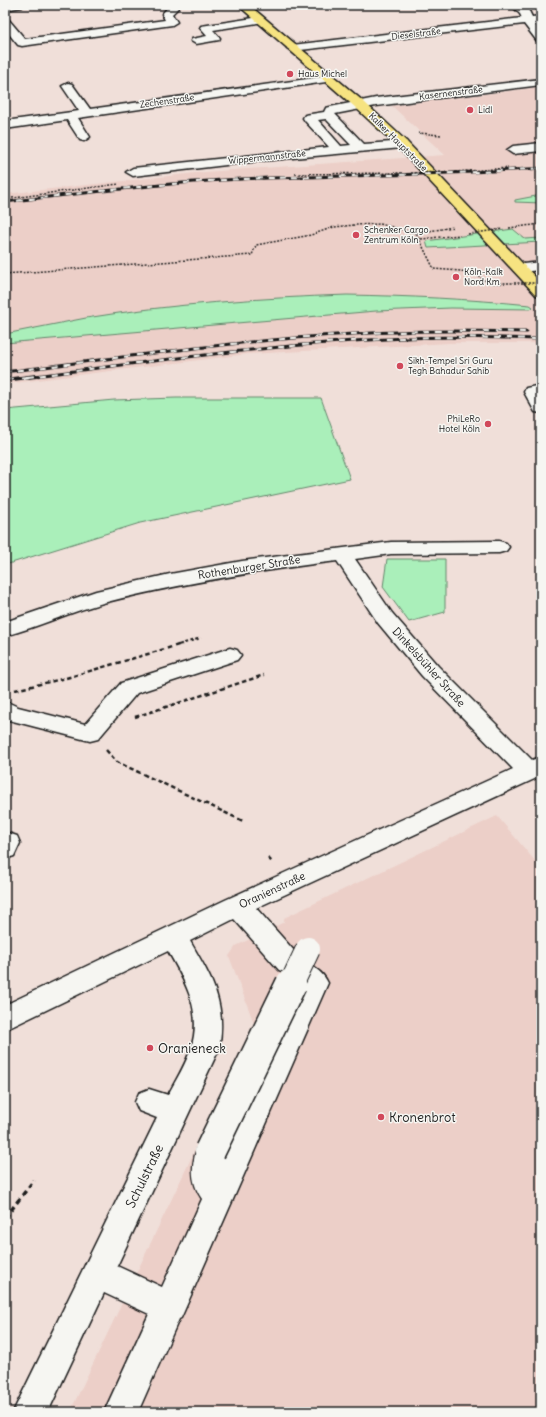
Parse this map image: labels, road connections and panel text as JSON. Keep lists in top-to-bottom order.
{
  "streets": {
    "main road": ["Kalker Hauptstraße"],
    "street": [
      "Dieselstraße",
      "Kasernenstraße",
      "Zechenstraße",
      "Wippermannstraße",
      "Rothenburger Straße",
      "Dinkelsbühler Straße",
      "Oranienstraße",
      "Schulstraße"
    ]
  },
  "crossings": [
    ["Dieselstraße", "Kalker Hauptstraße"],
    ["Kasernenstraße", "Kalker Hauptstraße"],
    ["Zechenstraße", "Kalker Hauptstraße"],
    ["Kalker Hauptstraße", "Wippermannstraße"],
    ["Rothenburger Straße", "Dinkelsbühler Straße"],
    ["Dinkelsbühler Straße", "Oranienstraße"],
    ["Oranienstraße", "Schulstraße"]
  ],
  "places": [
    "Haus Michel",
    "Lidl",
    "Schenker Cargo Zentrum Köln",
    "Köln-Kalk Nord Km",
    "Sikh-Tempel Sri Guru Tegh Bahadur Sahib",
    "PhiLeRo Hotel Köln",
    "Oranieneck",
    "Kronenbrot"
  ]
}
